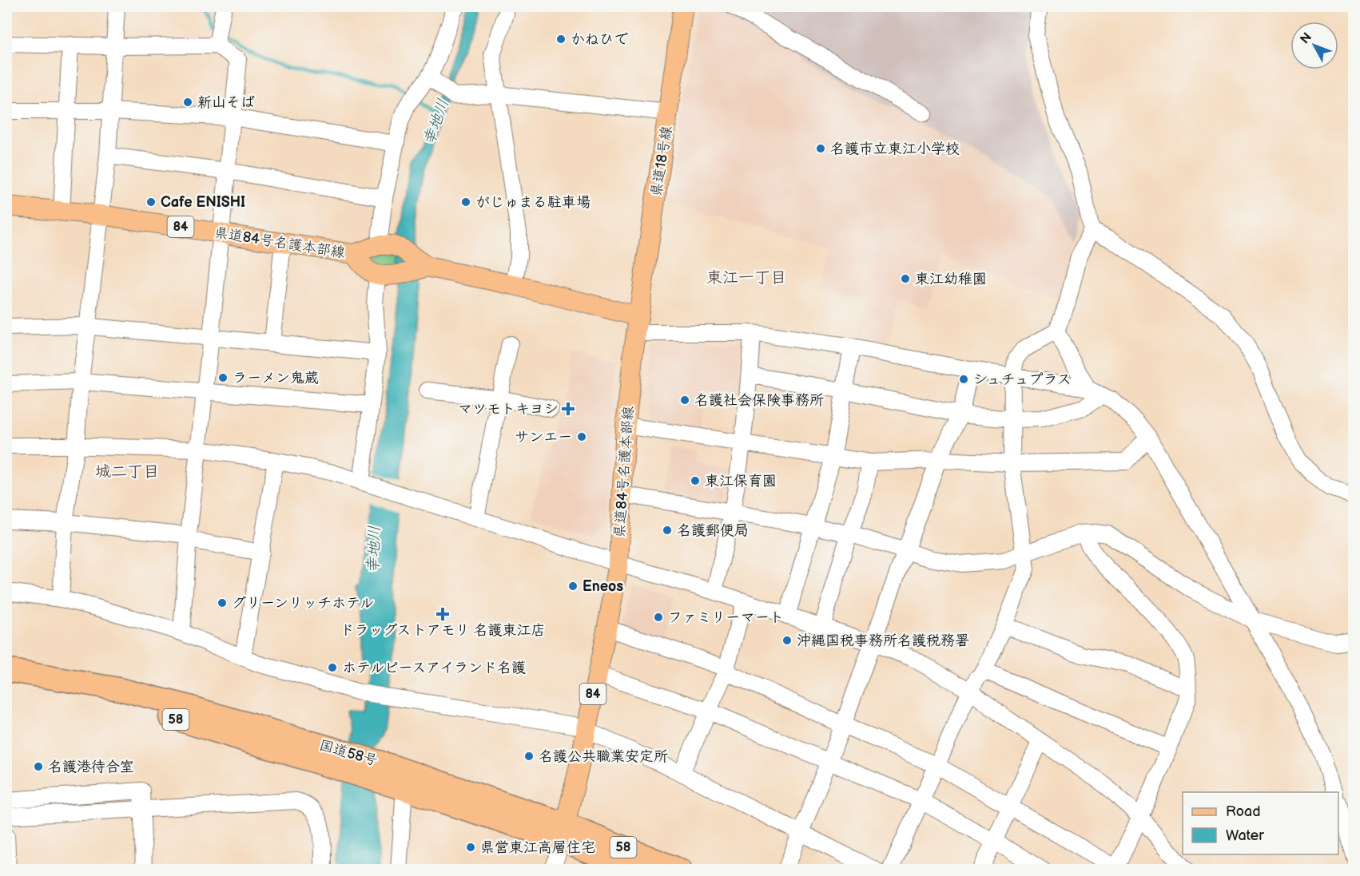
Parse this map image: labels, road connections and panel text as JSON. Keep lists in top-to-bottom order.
{
  "streets": {
    "highway": ["58", "国道58号"],
    "main road": ["県道18号線", "84", "県道84号名護本部線"]
  },
  "crossings": [
    ["県道18号線", "県道84号名護本部線"],
    ["県道84号名護本部線", "国道58号"]
  ],
  "districts": ["東江一丁目", "城二丁目"],
  "water": ["幸地川"],
  "places": {
    "other": [
      "かねひで",
      "新山そば",
      "名護市立東江小学校",
      "Cafe ENISHI",
      "がじゅまる駐車場",
      "東江幼稚園",
      "ラーメン鬼蔵",
      "シュチュプラス",
      "名護社会保険事務所",
      "サンエー",
      "東江保育園",
      "名護郵便局",
      "Eneos",
      "グリーンリッチホテル",
      "ファミリーマート",
      "沖縄国税事務所名護税務署",
      "ホテルピースアイランド名護",
      "名護公共職業安定所",
      "名護港待合室",
      "県営東江高層住宅"
    ],
    "health": ["マツモトキヨシ", "ドラッグストアモリ 名護東江店"]
  },
  "legend": ["Road", "Water"],
  "north": "top left"
}
